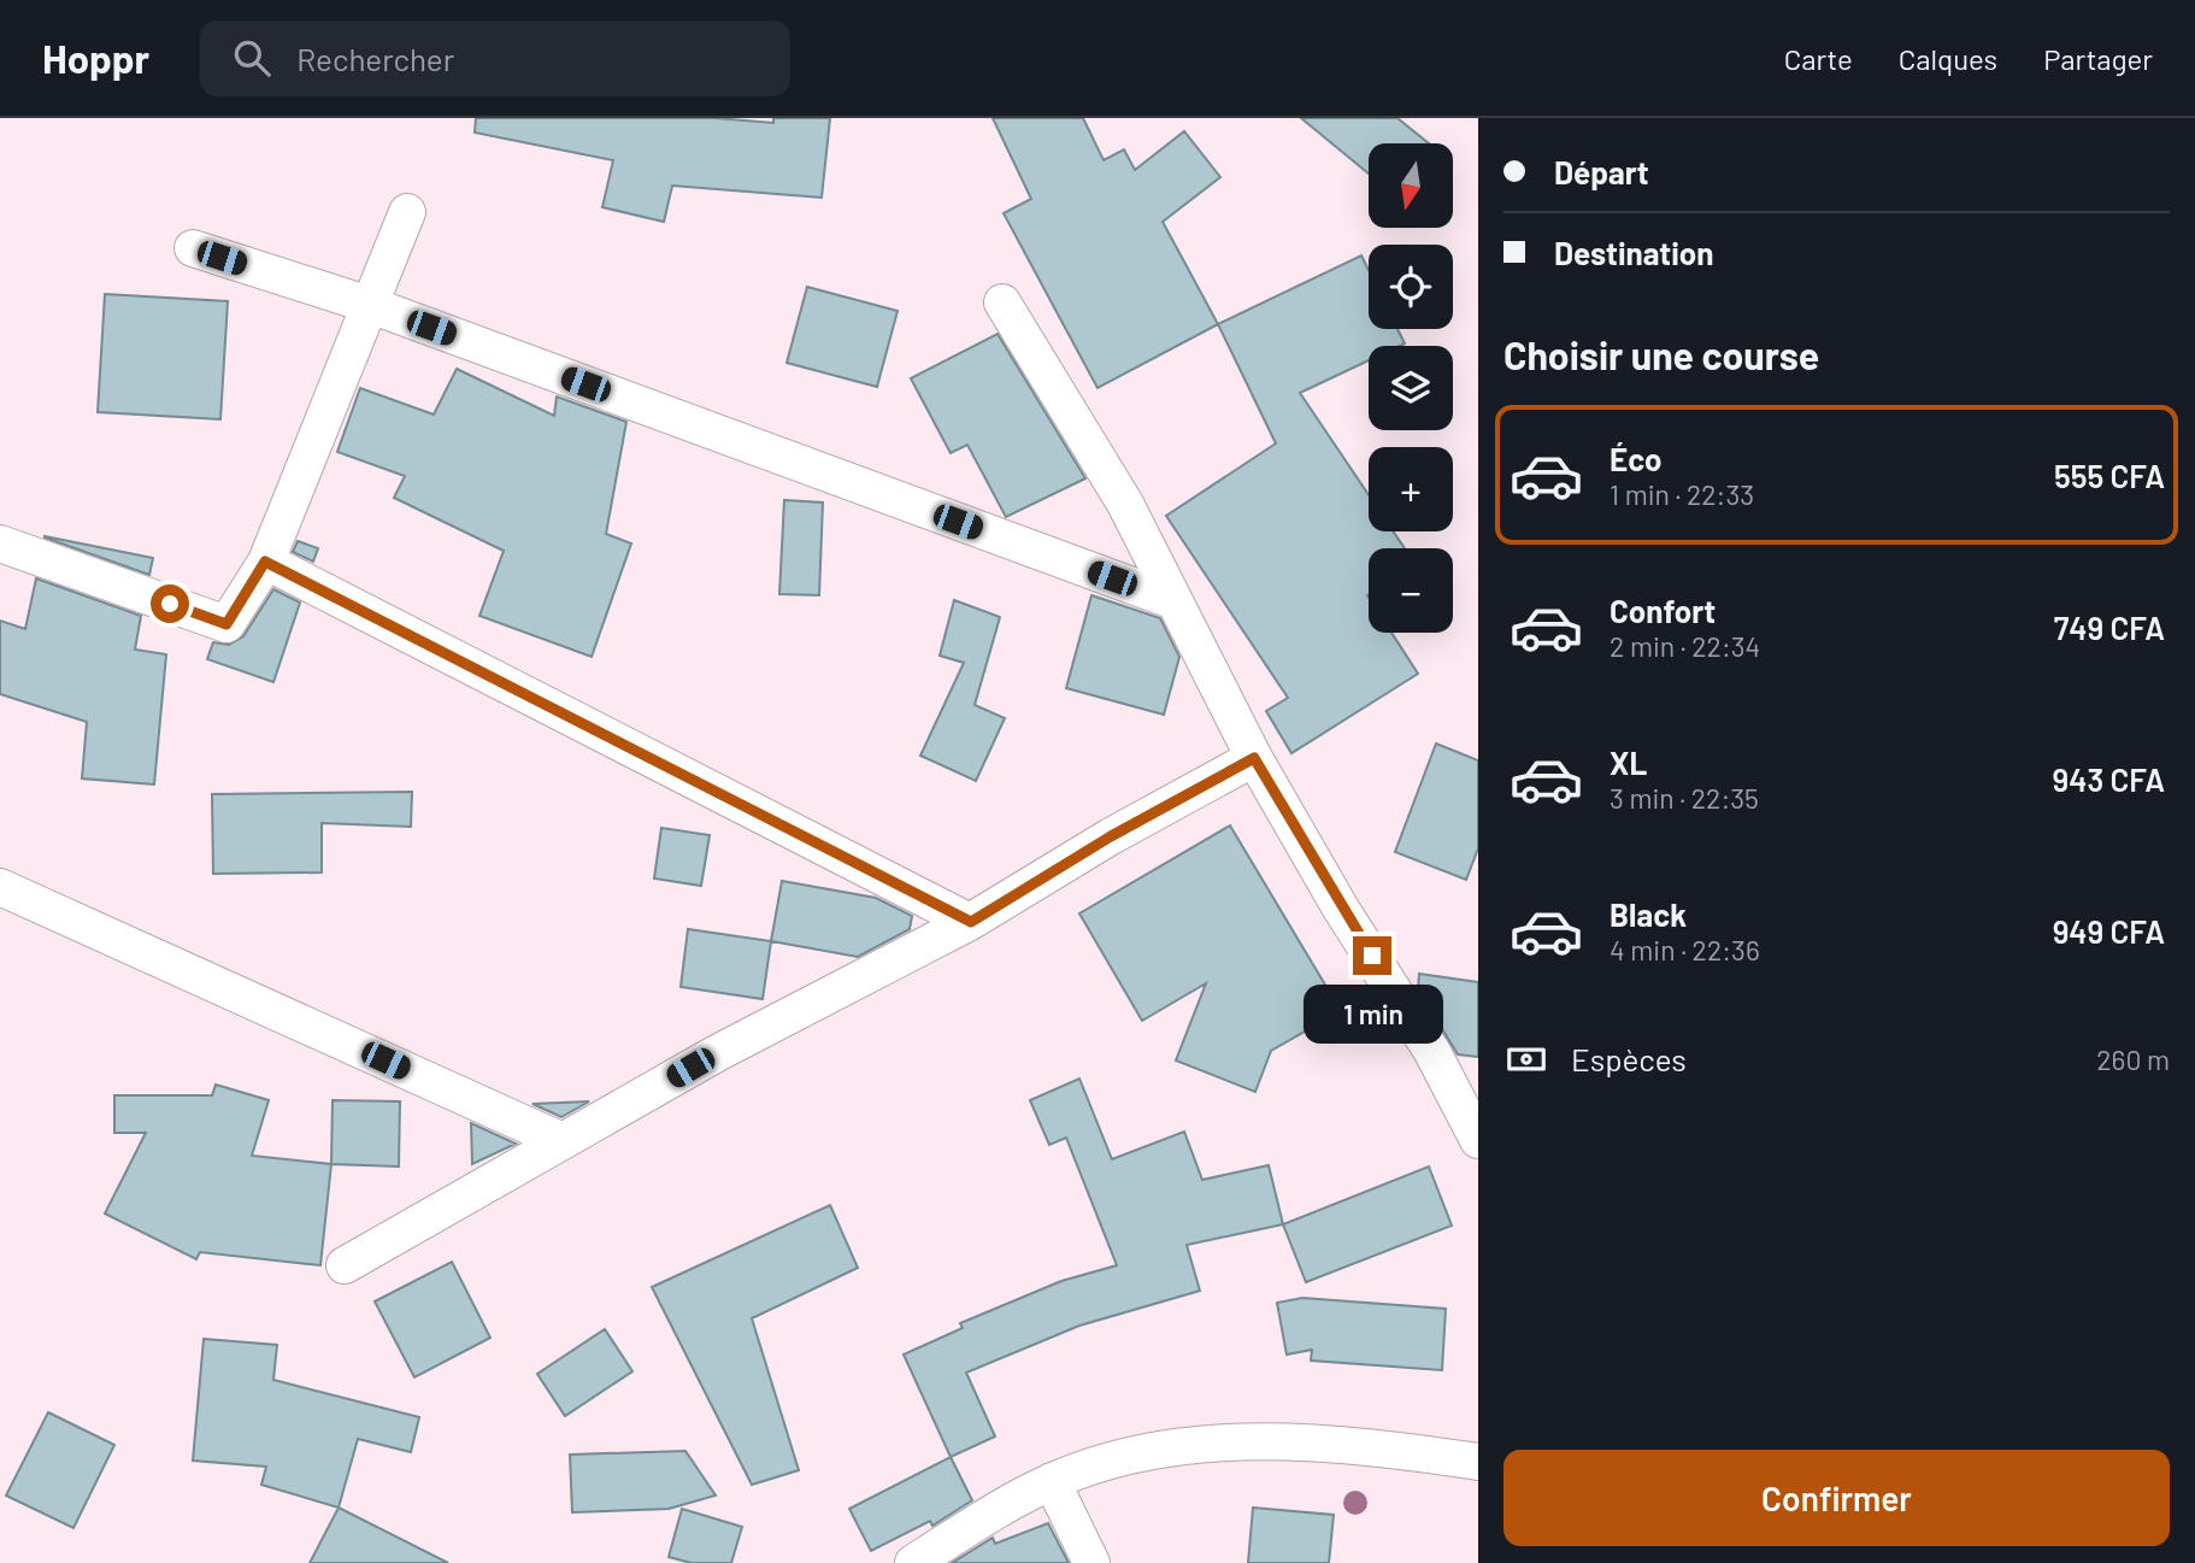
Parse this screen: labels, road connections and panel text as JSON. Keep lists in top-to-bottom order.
{
  "north": "bottom",
  "page": {
    "header": "Hoppr",
    "search": "Rechercher",
    "nav": ["Carte", "Calques", "Partager"],
    "banner": ["Départ", "Destination"],
    "map_buttons": ["+", "−"],
    "heading": "Choisir une course",
    "list": [
      {
        "name": "Éco",
        "note": "1 min · 22:33",
        "value": "555 CFA"
      },
      {
        "name": "Confort",
        "note": "2 min · 22:34",
        "value": "749 CFA"
      },
      {
        "name": "XL",
        "note": "3 min · 22:35",
        "value": "943 CFA"
      },
      {
        "name": "Black",
        "note": "4 min · 22:36",
        "value": "949 CFA"
      }
    ],
    "bubble": "1 min",
    "pay": ["Espèces", "260 m"],
    "buttons": "Confirmer"
  }
}
